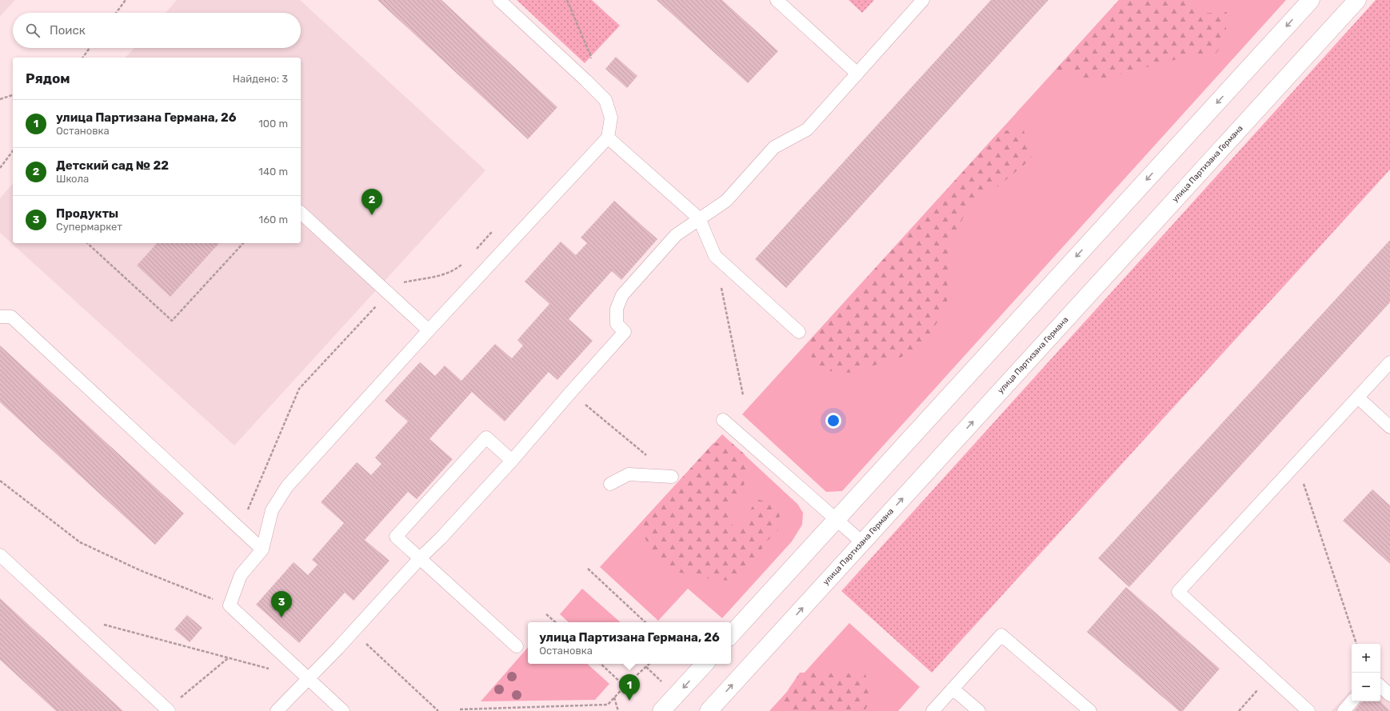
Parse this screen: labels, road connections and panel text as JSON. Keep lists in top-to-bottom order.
{
  "streets": {
    "main road": ["улица Партизана Германа"]
  },
  "page": {
    "search": "Поиск",
    "heading": ["Рядом", "Найдено: 3"],
    "list": [
      {
        "mark": "1",
        "name": "улица Партизана Германа, 26",
        "note": "Остановка",
        "value": "100 m"
      },
      {
        "mark": "2",
        "name": "Детский сад № 22",
        "note": "Школа",
        "value": "140 m"
      },
      {
        "mark": "3",
        "name": "Продукты",
        "note": "Супермаркет",
        "value": "160 m"
      }
    ],
    "pins": ["2", "3", "1"],
    "popup": ["улица Партизана Германа, 26", "Остановка"],
    "map_buttons": ["+", "−"]
  }
}
